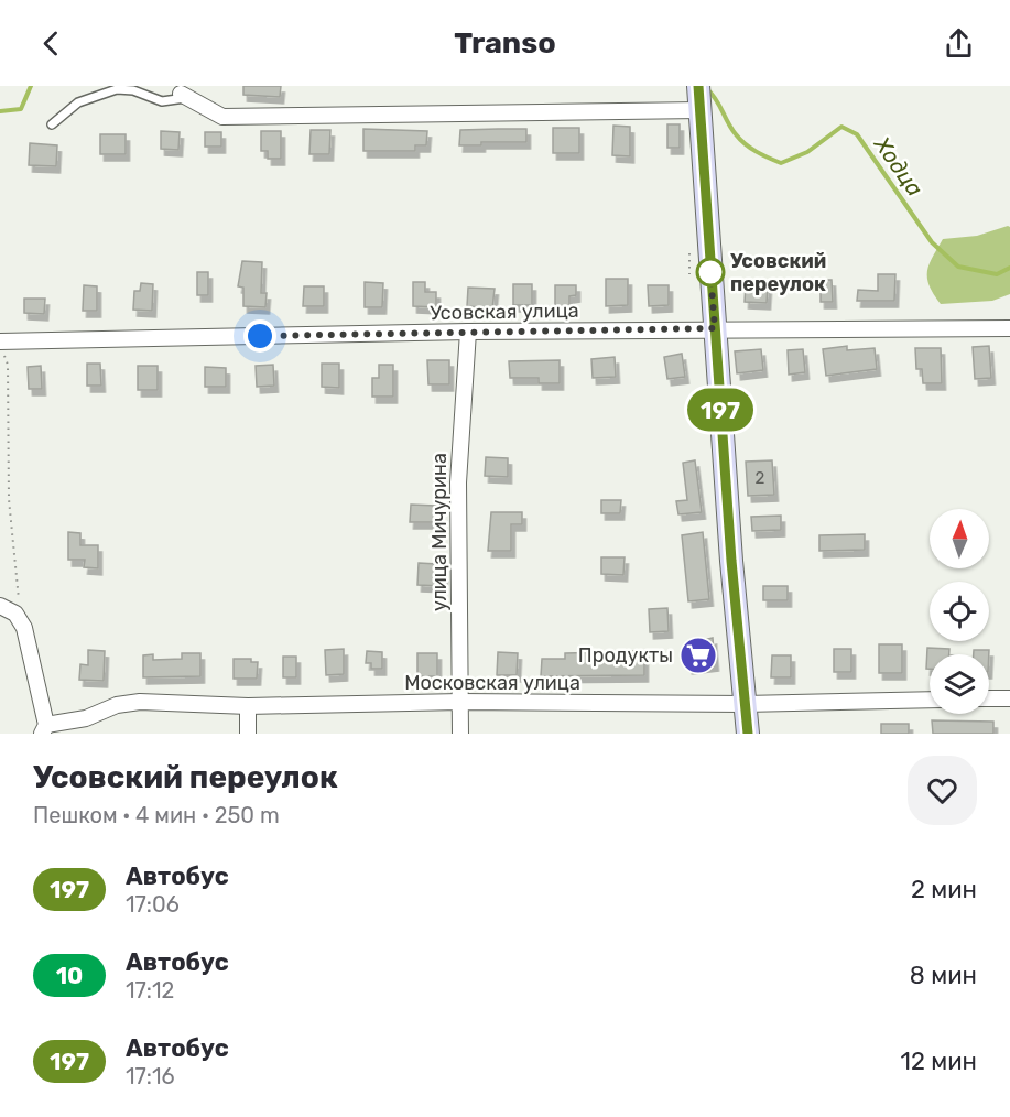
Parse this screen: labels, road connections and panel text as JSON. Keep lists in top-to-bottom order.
{
  "streets": {
    "street": ["Усовская улица", "улица Мичурина", "Московская улица"]
  },
  "crossings": [
    ["Усовская улица", "улица Мичурина"],
    ["улица Мичурина", "Московская улица"]
  ],
  "water": ["Ходца"],
  "places": {
    "other": ["Усовский переулок"],
    "supermarket": ["Продукты"]
  },
  "lines": ["bus line 197"],
  "house_numbers": ["2"],
  "north": "top",
  "page": {
    "header": "Transo",
    "on_map": "197",
    "heading": ["Усовский переулок", "Пешком · 4 мин · 250 m"],
    "list": [
      {
        "mark": "197",
        "name": "Автобус",
        "note": "17:06",
        "value": "2 мин"
      },
      {
        "mark": "10",
        "name": "Автобус",
        "note": "17:12",
        "value": "8 мин"
      },
      {
        "mark": "197",
        "name": "Автобус",
        "note": "17:16",
        "value": "12 мин"
      }
    ]
  }
}
